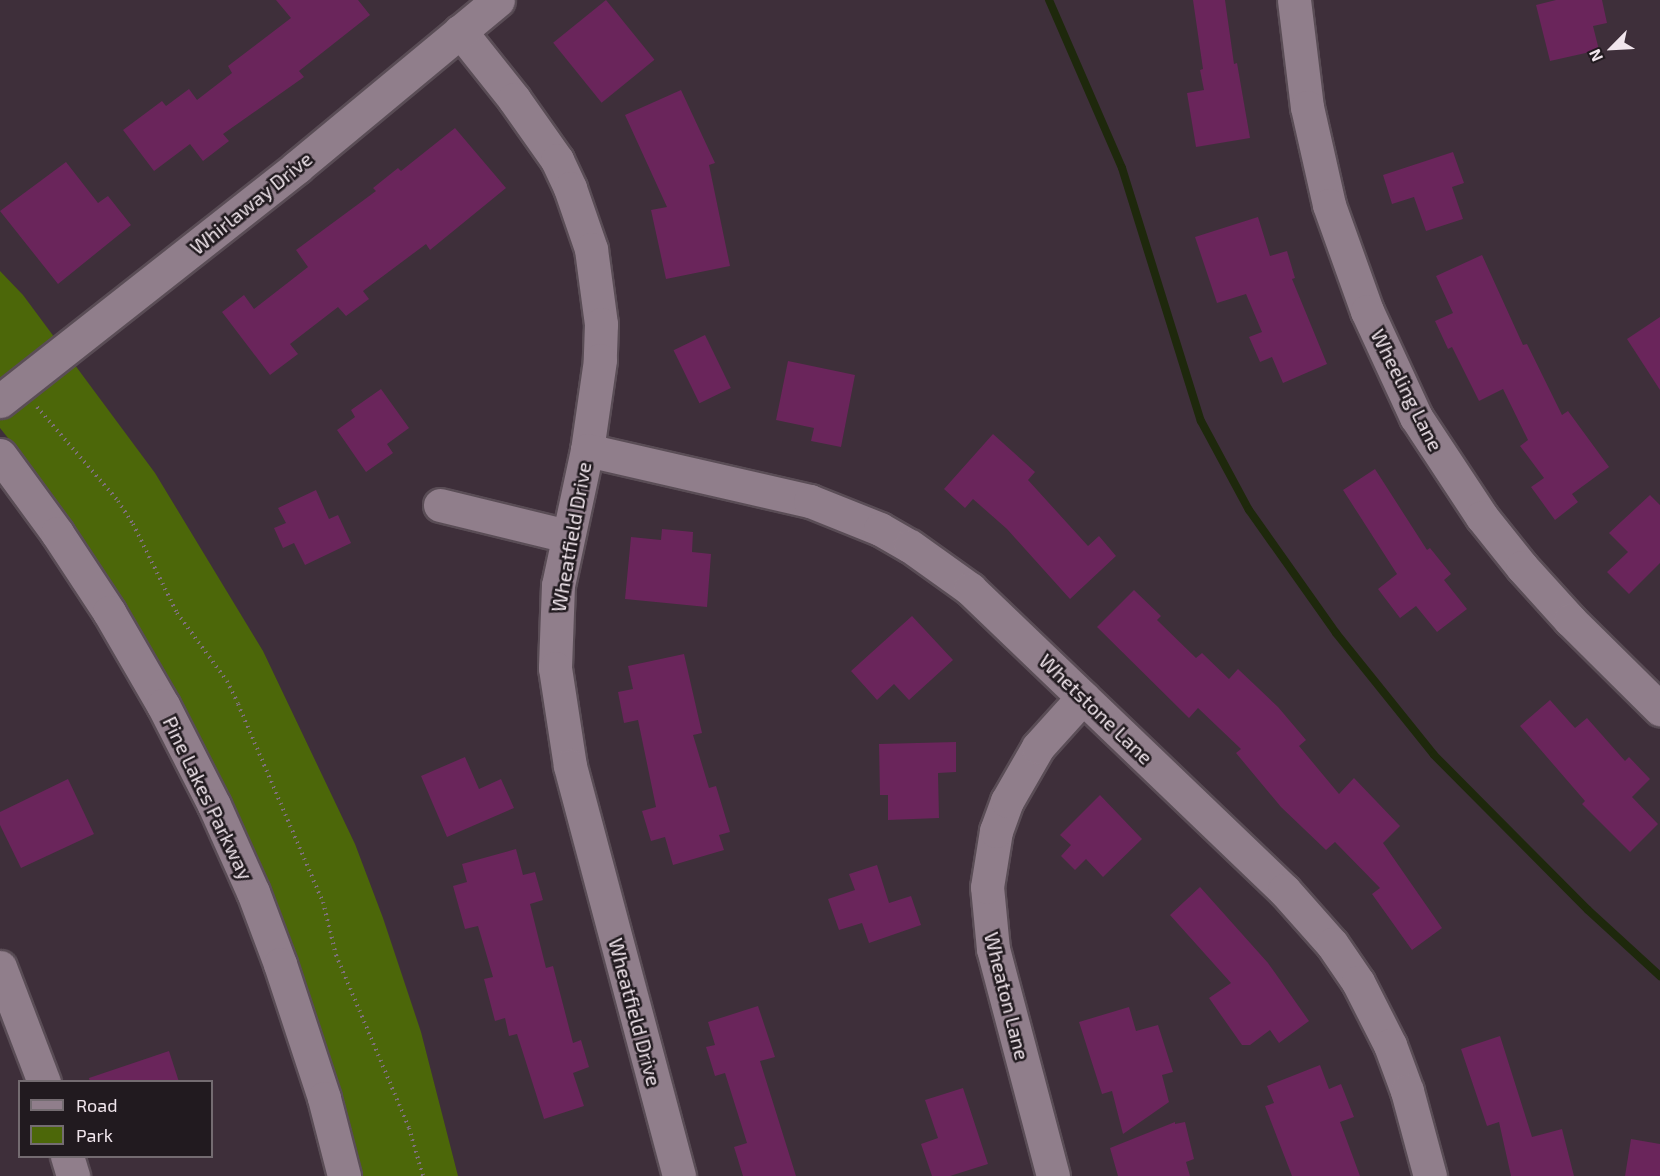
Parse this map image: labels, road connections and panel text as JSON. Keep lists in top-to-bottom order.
{
  "streets": {
    "street": [
      "Whirlaway Drive",
      "Wheeling Lane",
      "Wheatfield Drive",
      "Whetstone Lane",
      "Pine Lakes Parkway",
      "Wheaton Lane"
    ]
  },
  "crossings": [
    ["Whirlaway Drive", "Wheatfield Drive"],
    ["Wheatfield Drive", "Whetstone Lane"],
    ["Whetstone Lane", "Wheaton Lane"]
  ],
  "legend": ["Road", "Park"],
  "north": "bottom left"
}
